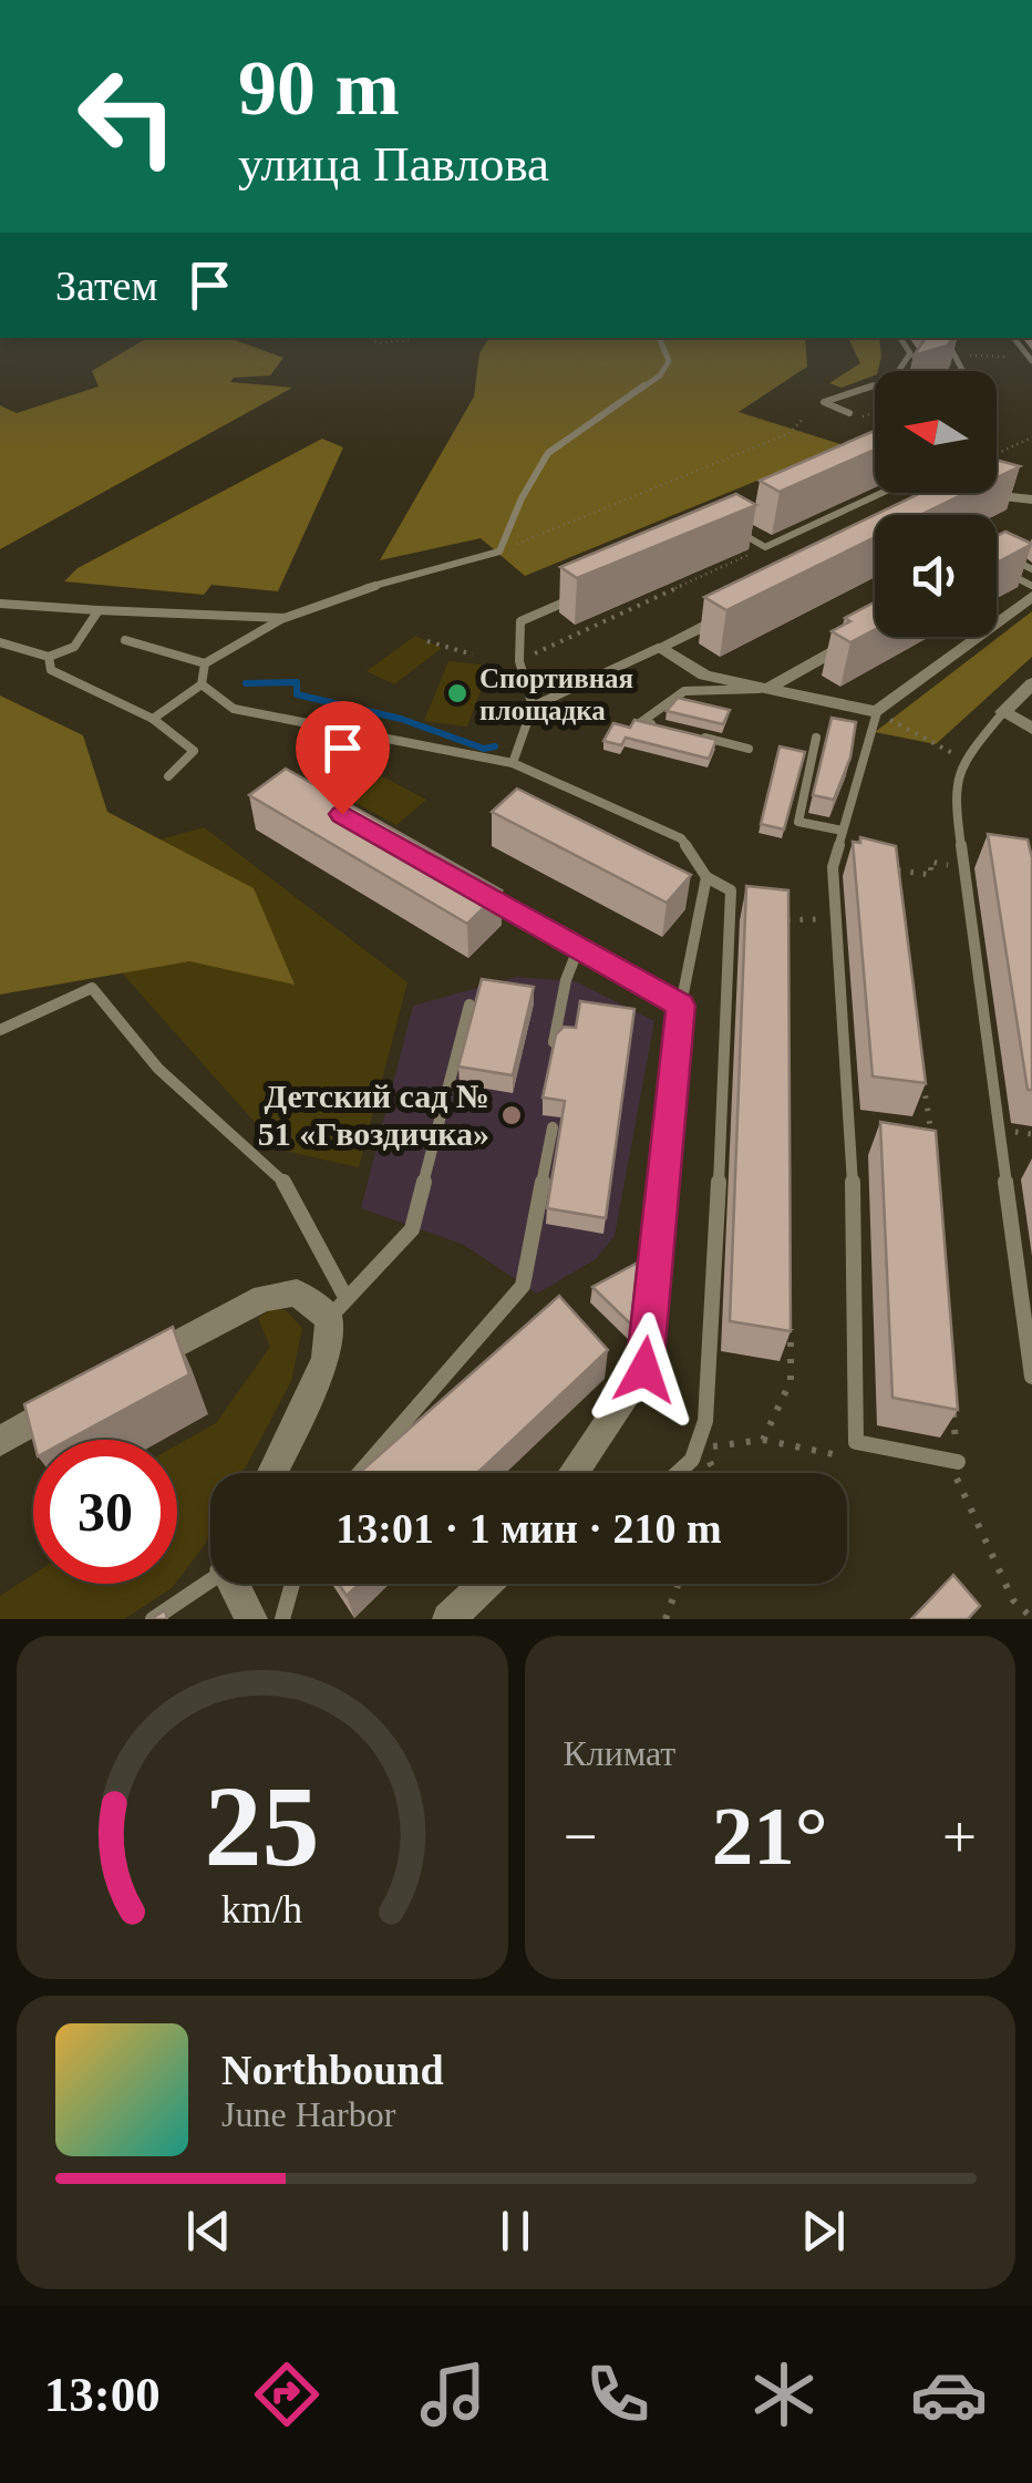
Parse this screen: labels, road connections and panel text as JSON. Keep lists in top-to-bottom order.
{
  "places": ["Спортивная площадка", "Детский сад № 51 «Гвоздичка»"],
  "north": "left",
  "page": {
    "turn": ["90 m", "улица Павлова"],
    "then": "Затем",
    "limit": "30",
    "trip": "13:01 · 1 мин · 210 m",
    "tile": "Климат",
    "heat": ["−", "21°", "+"],
    "song": ["Northbound", "June Harbor"],
    "tabs": "13:00",
    "gauge": ["25", "km/h"]
  }
}
